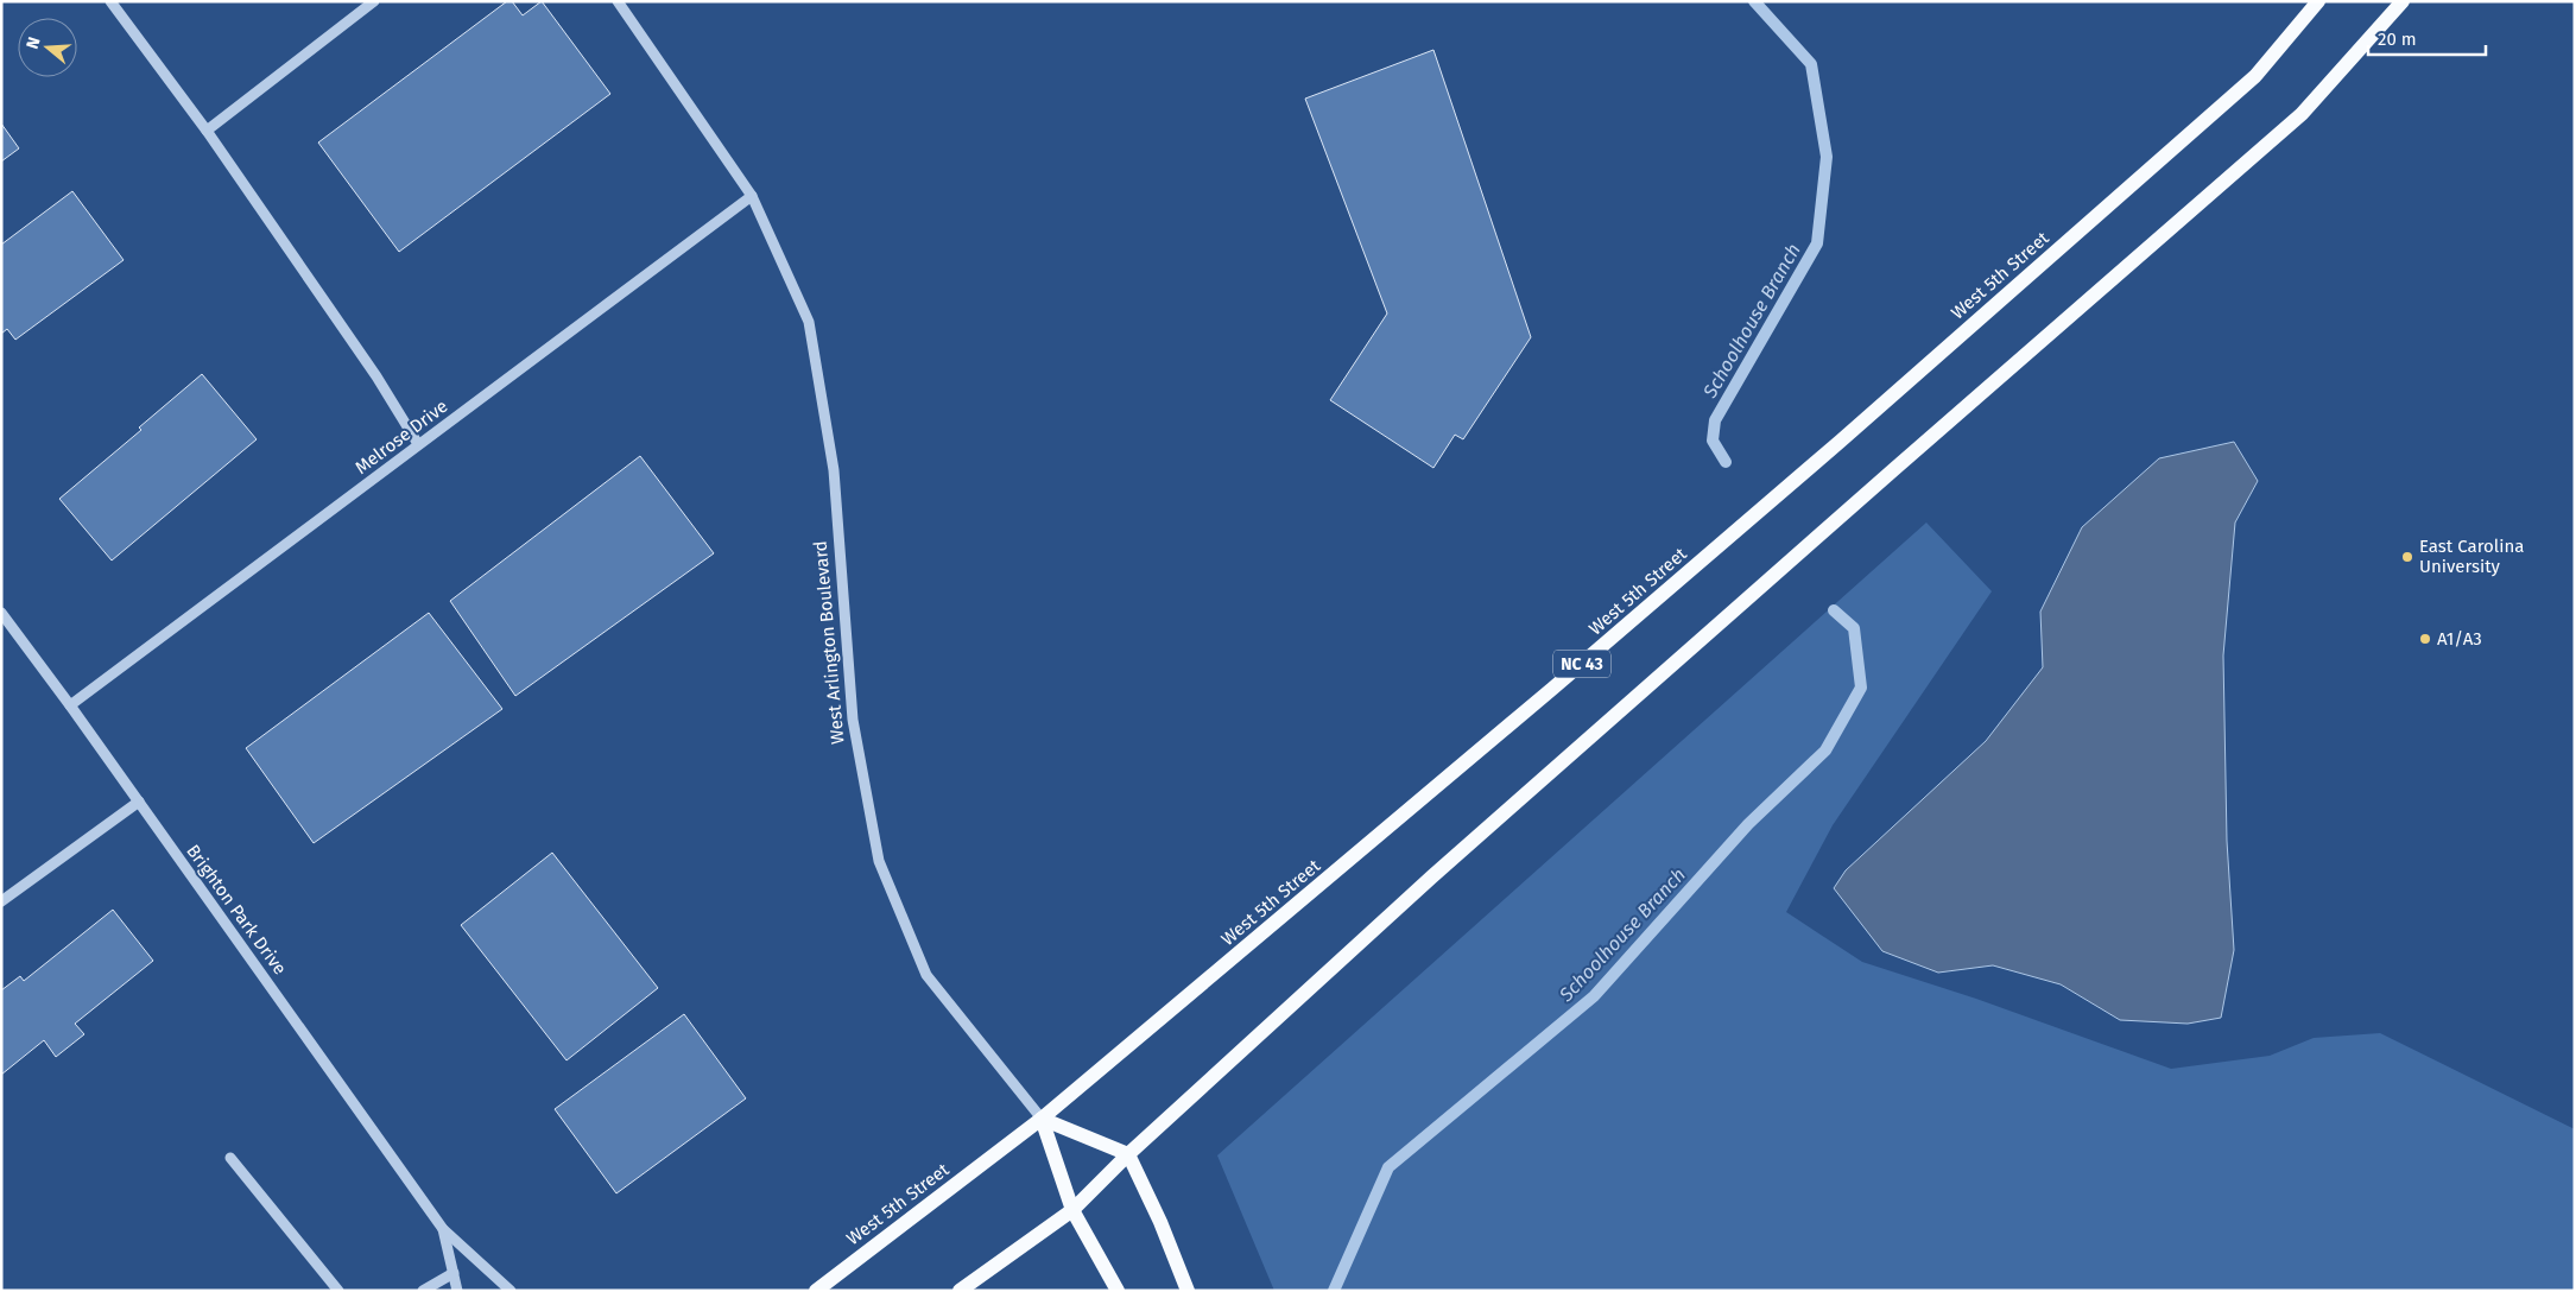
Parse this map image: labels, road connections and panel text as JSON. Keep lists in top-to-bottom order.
{
  "streets": {
    "main road": ["West 5th Street", "West Arlington Boulevard", "NC 43"],
    "street": ["Melrose Drive", "Brighton Park Drive"]
  },
  "crossings": [
    ["West 5th Street", "West Arlington Boulevard"],
    ["Melrose Drive", "West Arlington Boulevard"],
    ["Melrose Drive", "Brighton Park Drive"]
  ],
  "water": ["Schoolhouse Branch"],
  "places": ["East Carolina University", "A1/A3"],
  "scale_bar": "20 m",
  "north": "left"
}
